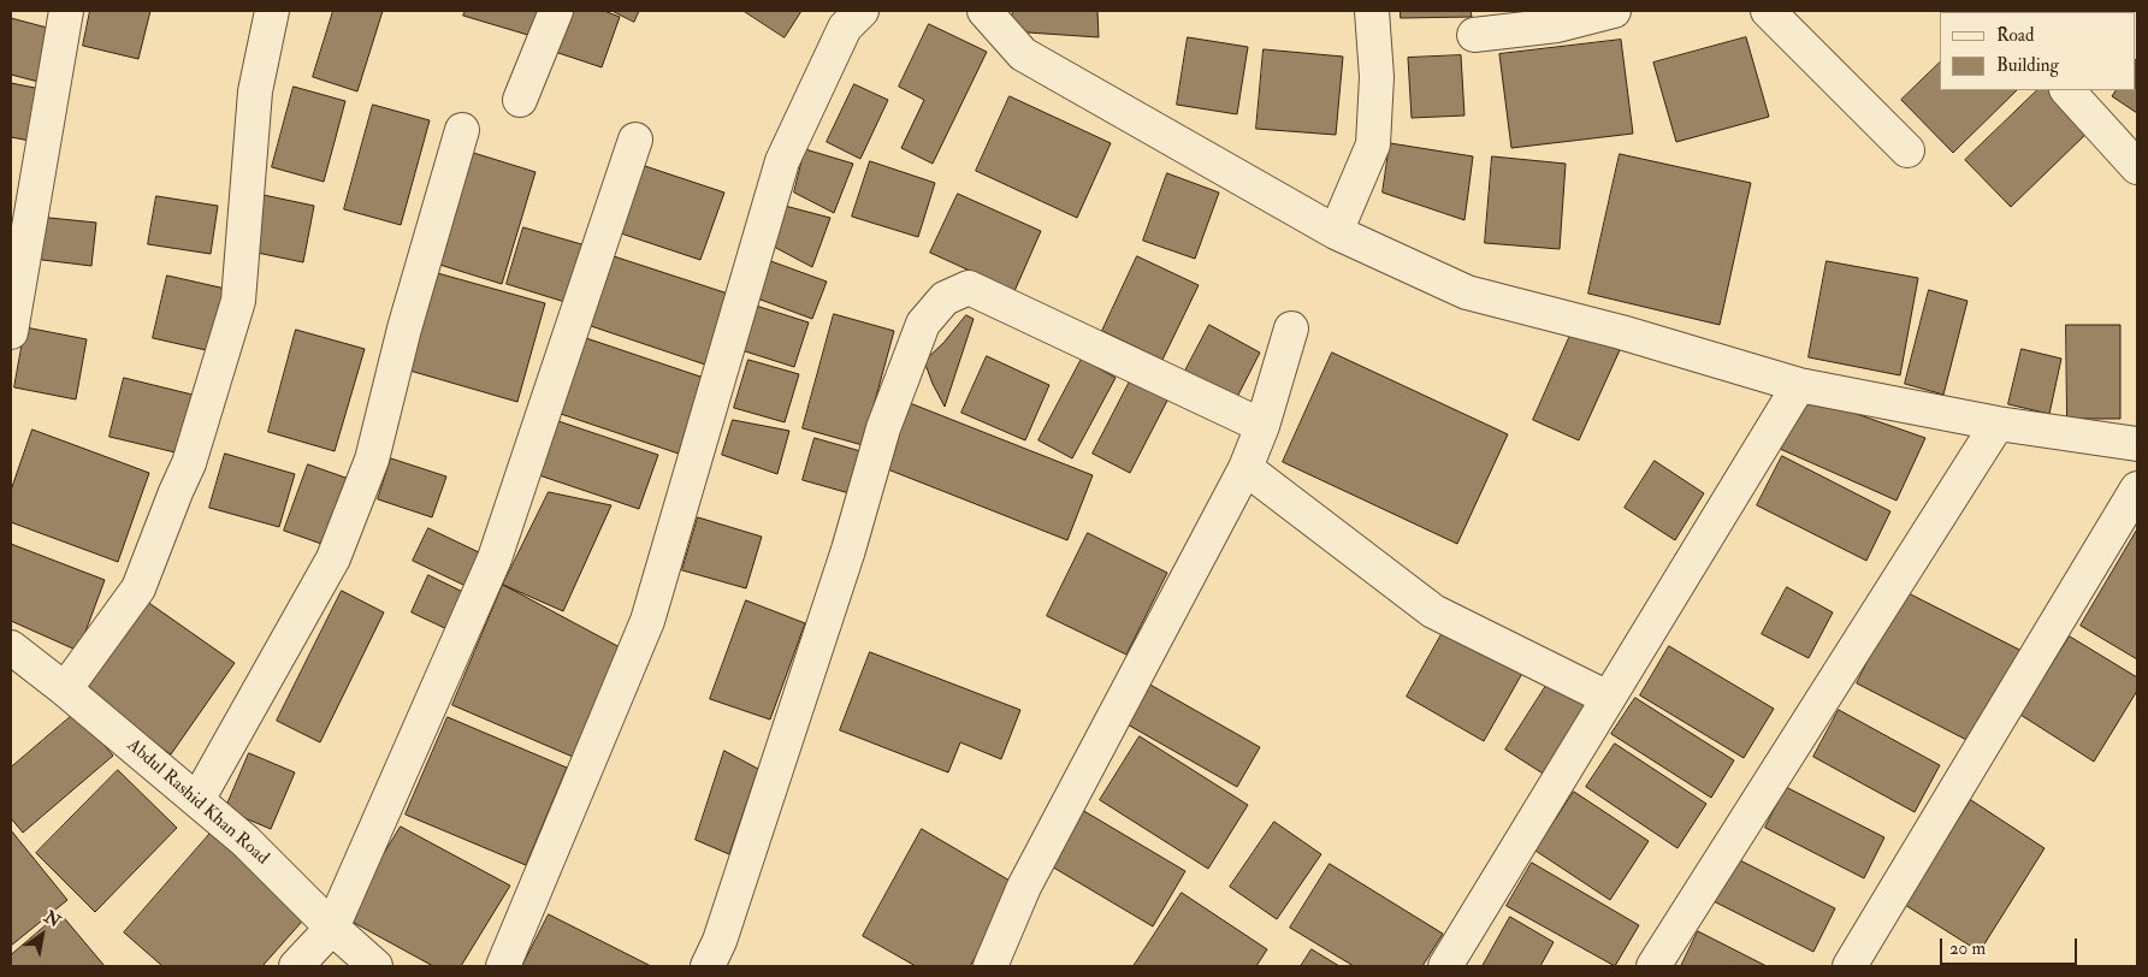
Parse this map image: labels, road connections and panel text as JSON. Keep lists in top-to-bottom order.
{
  "streets": {
    "street": ["Abdul Rashid Khan Road"]
  },
  "legend": ["Road", "Building"],
  "scale_bar": "20 m",
  "north": "top right"
}
